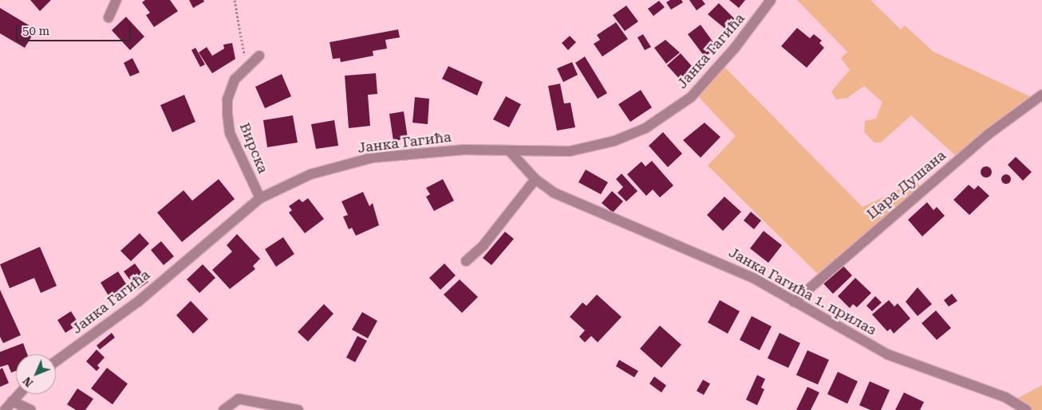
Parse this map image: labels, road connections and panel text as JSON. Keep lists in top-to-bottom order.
{
  "streets": {
    "street": [
      "Јанка Гагића",
      "Вирска",
      "Цара Душана",
      "Јанка Гагића 1. прилаз"
    ]
  },
  "crossings": [
    ["Јанка Гагића", "Вирска"],
    ["Јанка Гагића", "Јанка Гагића 1. прилаз"],
    ["Цара Душана", "Јанка Гагића 1. прилаз"]
  ],
  "scale_bar": "50 m",
  "north": "bottom left"
}
